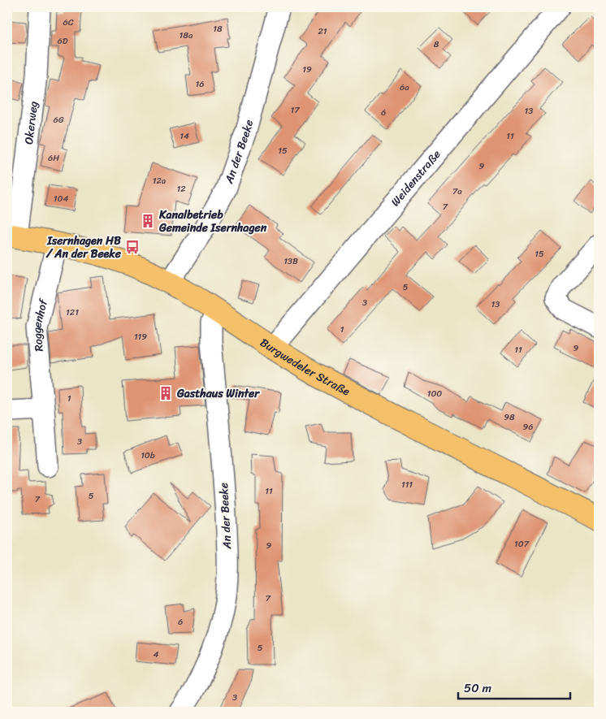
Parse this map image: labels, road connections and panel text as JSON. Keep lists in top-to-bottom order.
{
  "streets": {
    "main road": ["Burgwedeler Straße"],
    "street": [
      "Okerweg",
      "An der Beeke",
      "Weidenstraße",
      "Roggenhof"
    ]
  },
  "crossings": [
    ["Okerweg", "Burgwedeler Straße"],
    ["An der Beeke", "Burgwedeler Straße"],
    ["Weidenstraße", "Burgwedeler Straße"],
    ["Roggenhof", "Burgwedeler Straße"]
  ],
  "places": {
    "building": ["Kanalbetrieb Gemeinde Isernhagen", "Gasthaus Winter"],
    "bus stop": ["Isernhagen HB / An der Beeke"]
  },
  "house_numbers": [
    "6C",
    "18",
    "21",
    "18a",
    "6D",
    "8",
    "19",
    "16",
    "6a",
    "17",
    "13",
    "6",
    "6G",
    "14",
    "11",
    "15",
    "6H",
    "9",
    "12a",
    "12",
    "7a",
    "104",
    "7",
    "15",
    "13B",
    "5",
    "3",
    "13",
    "121",
    "1",
    "119",
    "9",
    "11",
    "100",
    "1",
    "98",
    "96",
    "3",
    "10b",
    "111",
    "11",
    "5",
    "7",
    "107",
    "9",
    "7",
    "6",
    "5",
    "4",
    "3"
  ],
  "scale_bar": "50 m"
}
